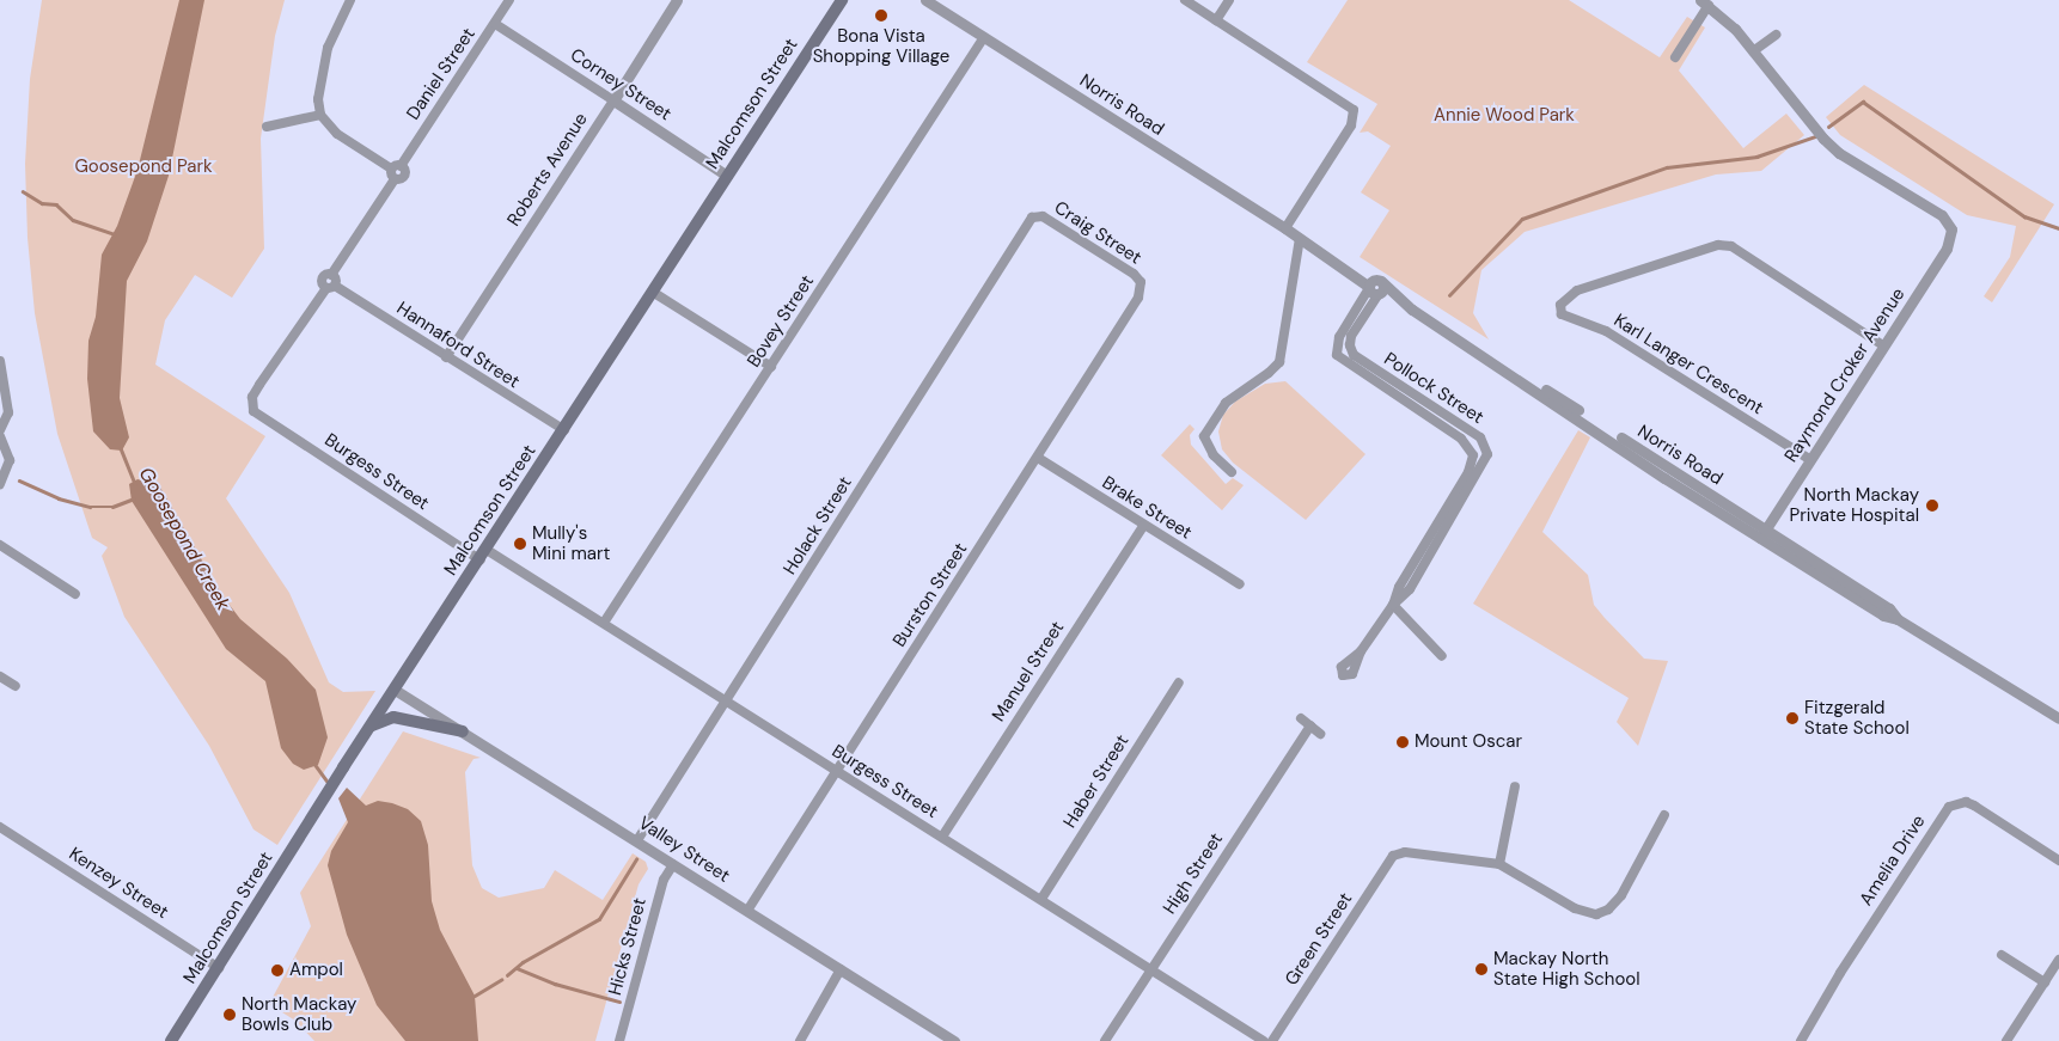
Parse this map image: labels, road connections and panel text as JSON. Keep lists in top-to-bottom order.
{
  "streets": {
    "main road": ["Malcomson Street"],
    "street": [
      "Daniel Street",
      "Corney Street",
      "Norris Road",
      "Roberts Avenue",
      "Craig Street",
      "Bovey Street",
      "Hannaford Street",
      "Karl Langer Crescent",
      "Raymond Croker Avenue",
      "Pollock Street",
      "Burgess Street",
      "Brake Street",
      "Holack Street",
      "Burston Street",
      "Manuel Street",
      "Haber Street",
      "Valley Street",
      "Amelia Drive",
      "High Street",
      "Kenzey Street",
      "Green Street",
      "Hicks Street"
    ]
  },
  "crossings": [
    ["Daniel Street", "Corney Street"],
    ["Corney Street", "Malcomson Street"],
    ["Corney Street", "Roberts Avenue"],
    ["Malcomson Street", "Hannaford Street"],
    ["Malcomson Street", "Burgess Street"],
    ["Malcomson Street", "Valley Street"],
    ["Malcomson Street", "Kenzey Street"],
    ["Norris Road", "Bovey Street"],
    ["Norris Road", "Raymond Croker Avenue"],
    ["Roberts Avenue", "Hannaford Street"],
    ["Craig Street", "Holack Street"],
    ["Craig Street", "Burston Street"],
    ["Bovey Street", "Burgess Street"],
    ["Hannaford Street", "Burgess Street"],
    ["Karl Langer Crescent", "Raymond Croker Avenue"],
    ["Burgess Street", "Holack Street"],
    ["Burgess Street", "Burston Street"],
    ["Burgess Street", "Manuel Street"],
    ["Burgess Street", "Haber Street"],
    ["Burgess Street", "High Street"],
    ["Brake Street", "Burston Street"],
    ["Brake Street", "Manuel Street"],
    ["Holack Street", "Valley Street"],
    ["Burston Street", "Valley Street"],
    ["Valley Street", "Hicks Street"]
  ],
  "water": ["Goosepond Creek"],
  "parks": ["Annie Wood Park", "Goosepond Park"],
  "places": [
    "Bona Vista Shopping Village",
    "North Mackay Private Hospital",
    "Mully's Mini mart",
    "Fitzgerald State School",
    "Mount Oscar",
    "Mackay North State High School",
    "Ampol",
    "North Mackay Bowls Club"
  ]
}
